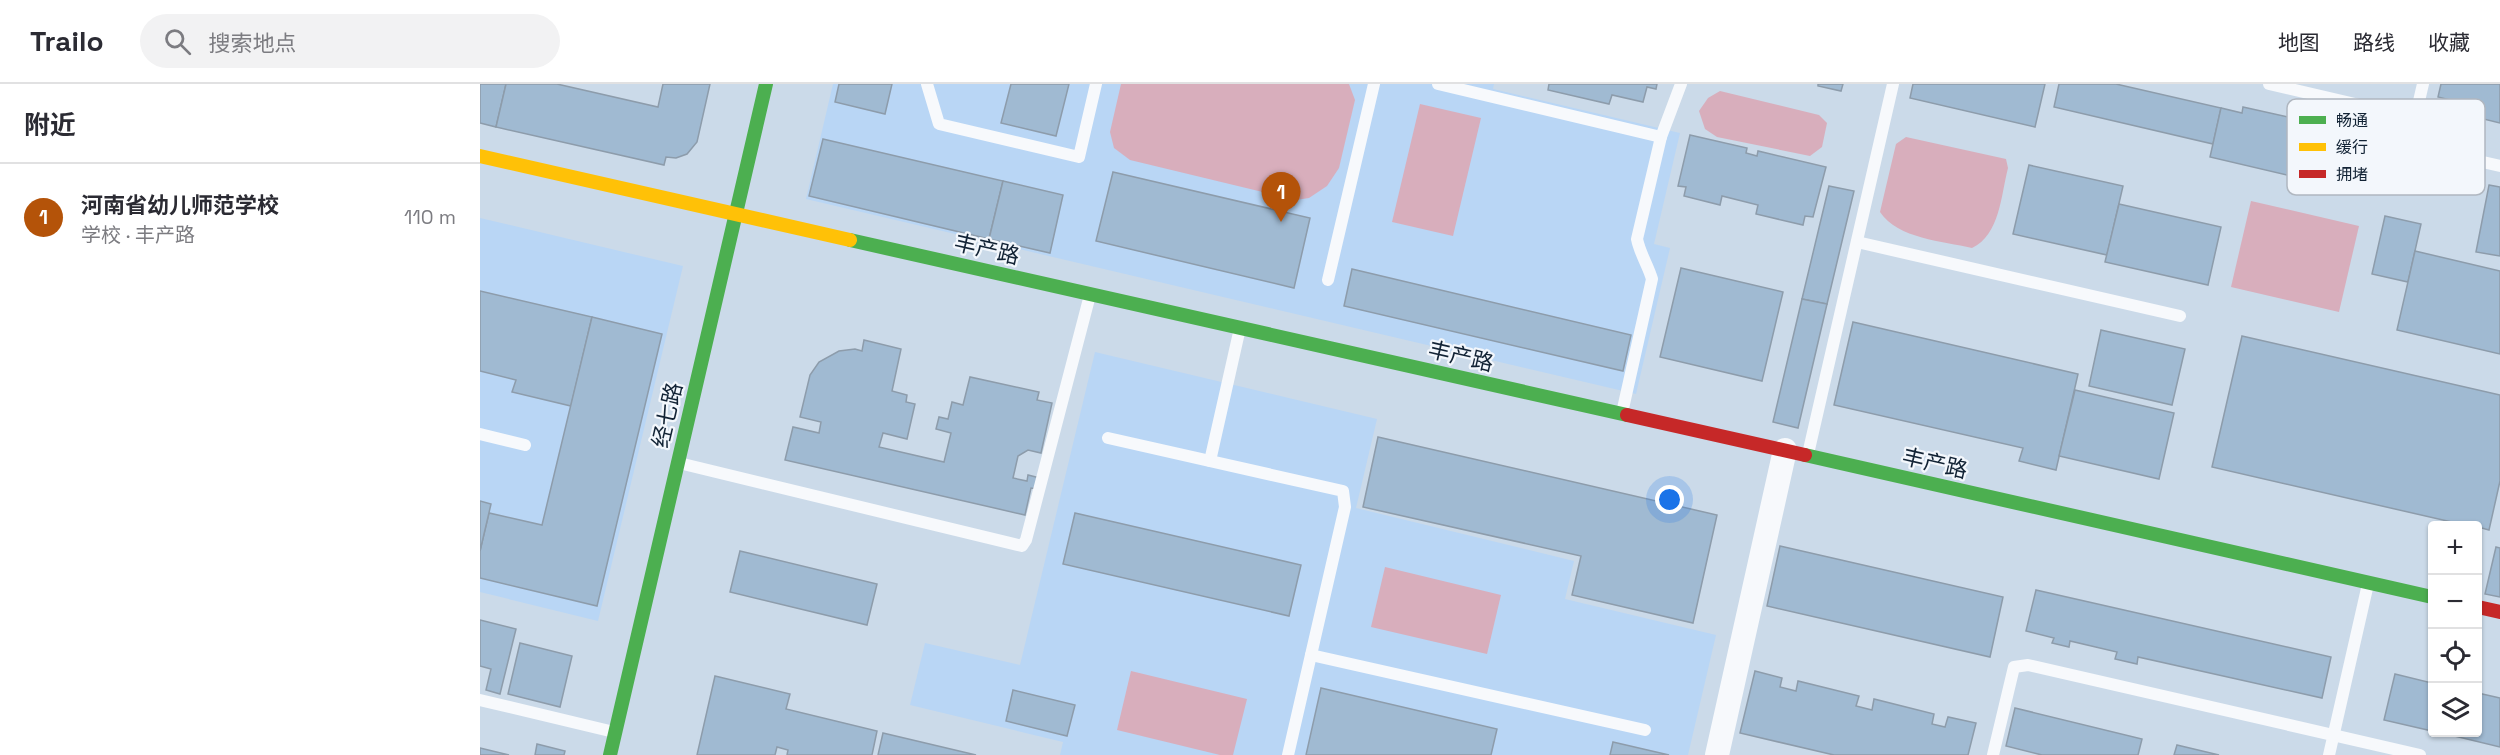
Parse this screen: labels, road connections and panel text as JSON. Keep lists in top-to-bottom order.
{
  "streets": {
    "street": ["丰产路", "经七路"]
  },
  "crossings": [
    ["丰产路", "经七路"]
  ],
  "legend": ["畅通", "缓行", "拥堵"],
  "page": {
    "header": "Trailo",
    "search": "搜索地点",
    "nav": ["地图", "路线", "收藏"],
    "heading": "附近",
    "list": [
      {
        "mark": "1",
        "name": "河南省幼儿师范学校",
        "note": "学校 · 丰产路",
        "value": "110 m"
      }
    ],
    "pins": "1",
    "map_buttons": ["+", "−"]
  }
}
